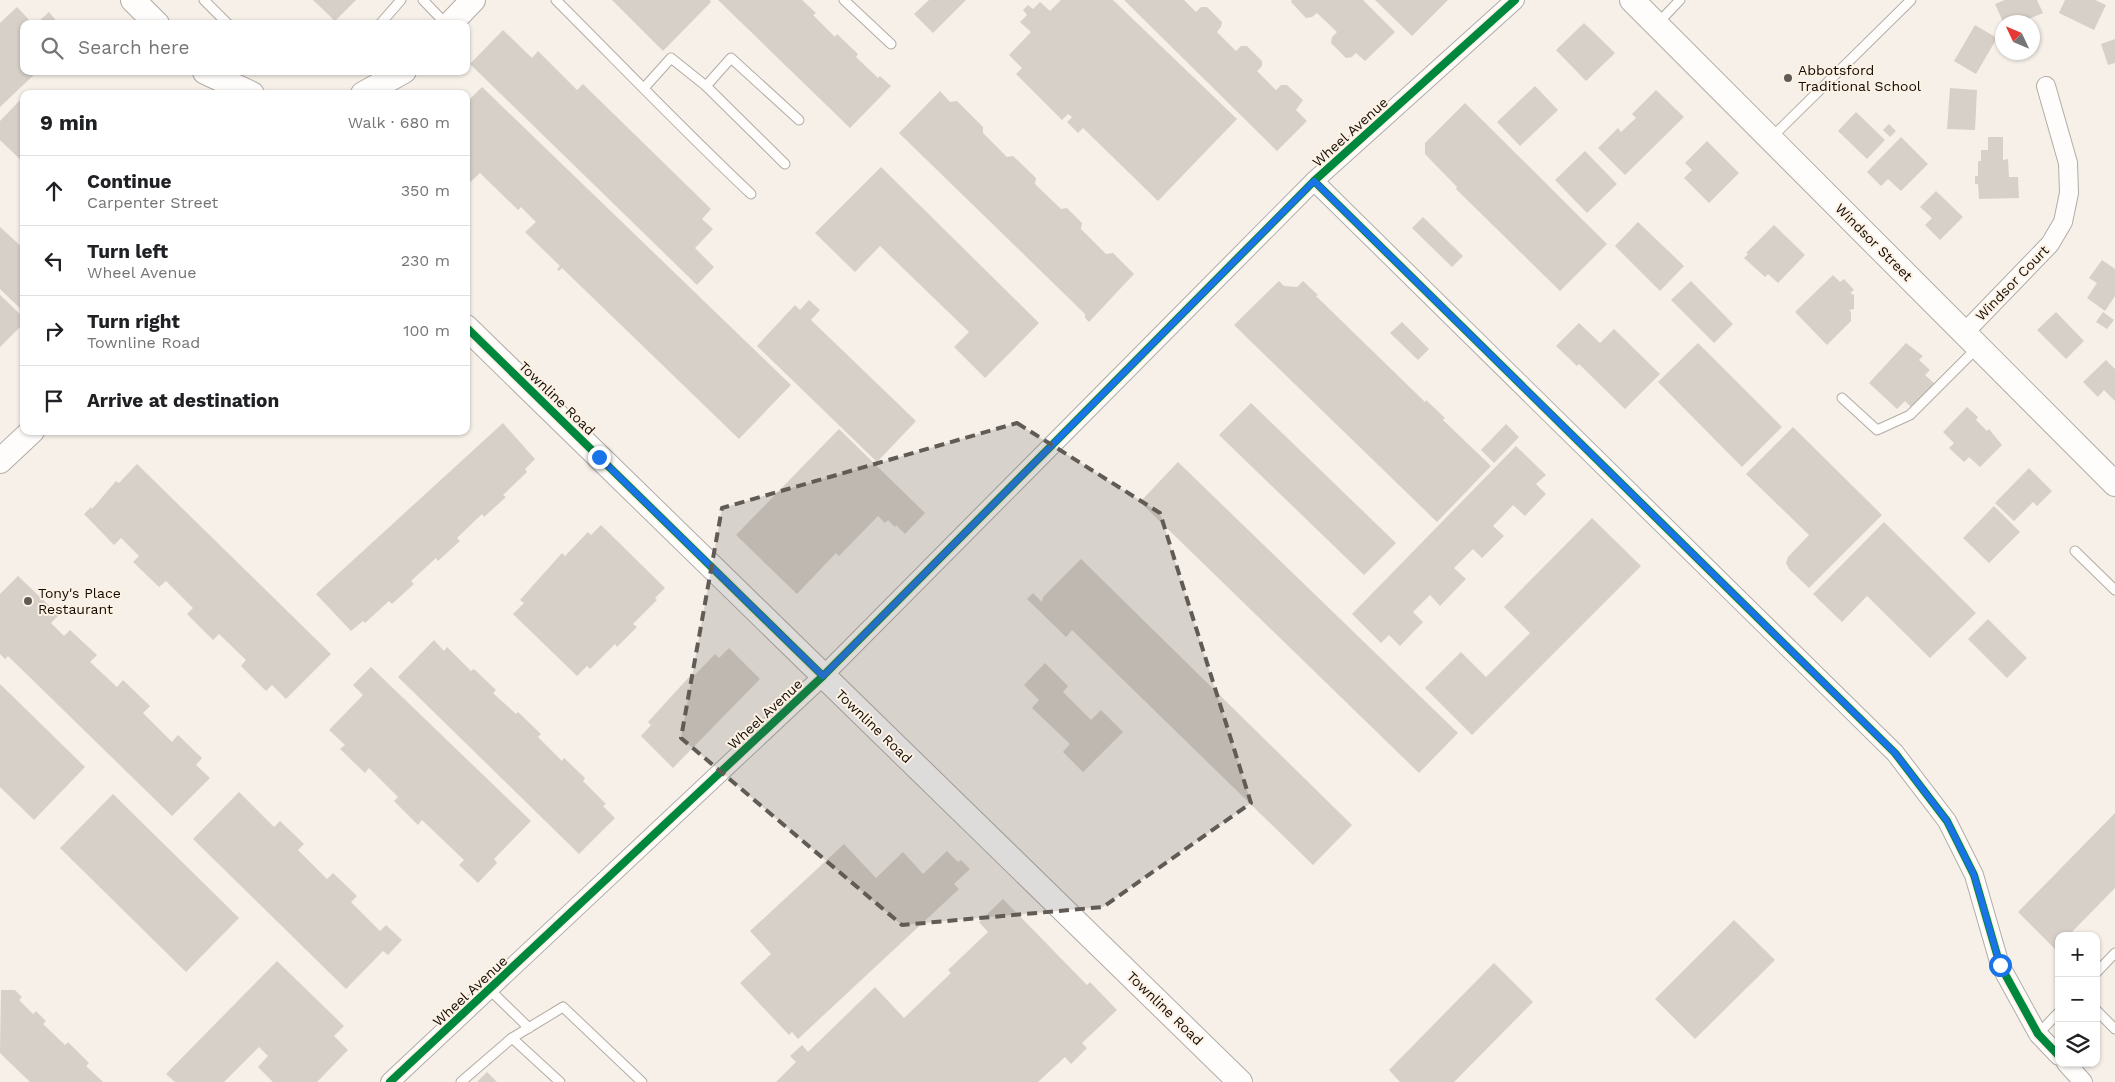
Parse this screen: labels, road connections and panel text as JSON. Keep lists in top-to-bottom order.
{
  "streets": {
    "street": [
      "Wheel Avenue",
      "Windsor Street",
      "Windsor Court",
      "Townline Road"
    ]
  },
  "crossings": [
    ["Wheel Avenue", "Townline Road"],
    ["Windsor Street", "Windsor Court"]
  ],
  "places": ["Abbotsford Traditional School", "Tony's Place Restaurant"],
  "north": "top left",
  "page": {
    "search": "Search here",
    "heading": ["9 min", "Walk · 680 m"],
    "list": [
      ["Continue", "Carpenter Street", "350 m"],
      ["Turn left", "Wheel Avenue", "230 m"],
      ["Turn right", "Townline Road", "100 m"],
      "Arrive at destination"
    ],
    "map_buttons": ["+", "−"]
  }
}
